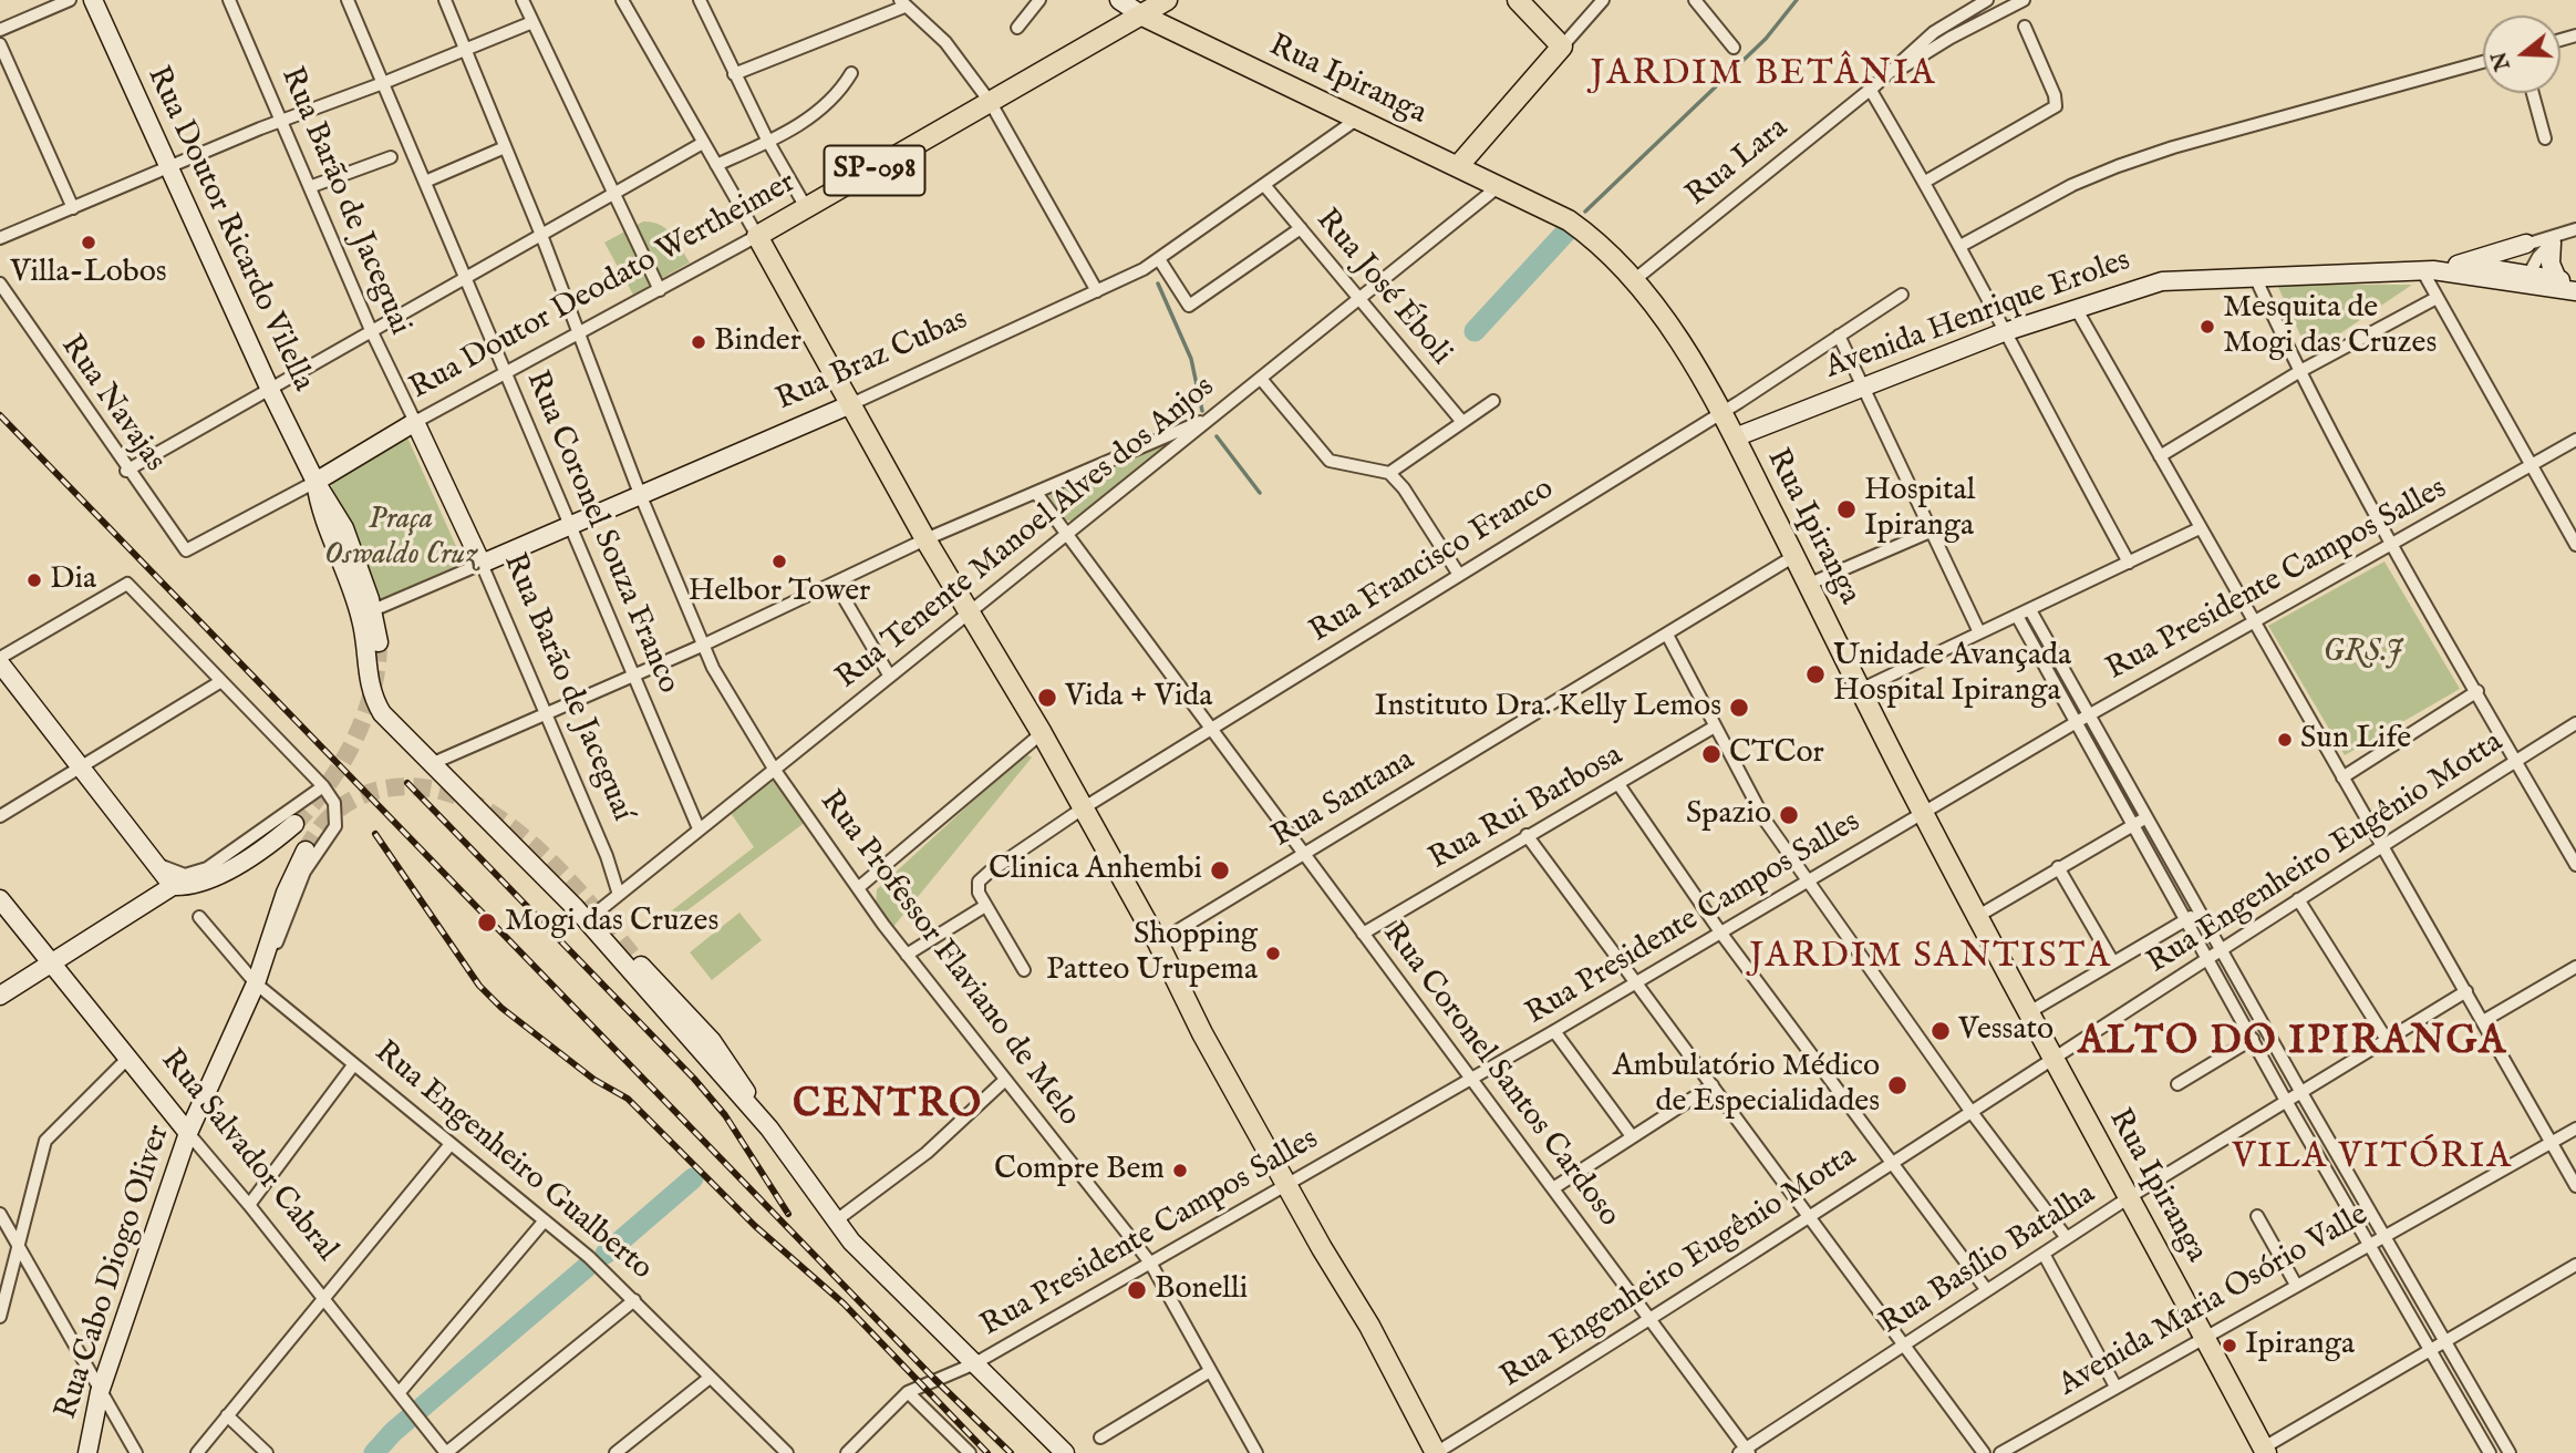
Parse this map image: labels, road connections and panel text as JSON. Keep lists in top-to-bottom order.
{
  "streets": {
    "main road": [
      "Rua Ipiranga",
      "SP-098",
      "Rua Doutor Ricardo Vilella",
      "Rua Doutor Deodato Wertheimer",
      "Avenida Henrique Eroles",
      "Rua Braz Cubas",
      "Rua Barão de Jaceguaí",
      "Rua Salvador Cabral",
      "Rua Cabo Diogo Oliver"
    ],
    "street": [
      "Rua Lara",
      "Rua Barão de Jaceguai",
      "Rua José Éboli",
      "Rua Navajas",
      "Rua Coronel Souza Franco",
      "Rua Tenente Manoel Alves dos Anjos",
      "Rua Francisco Franco",
      "Rua Presidente Campos Salles",
      "Rua Santana",
      "Rua Rui Barbosa",
      "Rua Engenheiro Eugênio Motta",
      "Rua Professor Flaviano de Melo",
      "Rua Coronel Santos Cardoso",
      "Rua Engenheiro Gualberto",
      "Rua Basílio Batalha",
      "Avenida Maria Osório Valle"
    ]
  },
  "crossings": [
    ["Rua Ipiranga", "Rua Lara"],
    ["Rua Ipiranga", "Rua Doutor Deodato Wertheimer"],
    ["Rua Ipiranga", "Avenida Henrique Eroles"],
    ["Rua Ipiranga", "Rua Braz Cubas"],
    ["Rua Ipiranga", "Rua Tenente Manoel Alves dos Anjos"],
    ["Rua Ipiranga", "Rua Francisco Franco"],
    ["Rua Ipiranga", "Rua Presidente Campos Salles"],
    ["Rua Ipiranga", "Rua Santana"],
    ["Rua Ipiranga", "Rua Engenheiro Eugênio Motta"],
    ["Rua Ipiranga", "Rua Basílio Batalha"],
    ["Rua Ipiranga", "Avenida Maria Osório Valle"],
    ["Rua Barão de Jaceguai", "Rua Doutor Deodato Wertheimer"],
    ["Rua Barão de Jaceguai", "Rua Barão de Jaceguaí"],
    ["Rua Doutor Ricardo Vilella", "Rua Doutor Deodato Wertheimer"],
    ["Rua Doutor Deodato Wertheimer", "Rua Navajas"],
    ["Rua Doutor Deodato Wertheimer", "Rua Coronel Souza Franco"],
    ["Rua Doutor Deodato Wertheimer", "Rua Barão de Jaceguaí"],
    ["Rua Doutor Deodato Wertheimer", "Rua Professor Flaviano de Melo"],
    ["Rua José Éboli", "Rua Braz Cubas"],
    ["Rua José Éboli", "Rua Tenente Manoel Alves dos Anjos"],
    ["Rua Braz Cubas", "Rua Coronel Souza Franco"],
    ["Rua Braz Cubas", "Rua Barão de Jaceguaí"],
    ["Rua Braz Cubas", "Rua Professor Flaviano de Melo"],
    ["Rua Coronel Souza Franco", "Rua Tenente Manoel Alves dos Anjos"],
    ["Rua Tenente Manoel Alves dos Anjos", "Rua Barão de Jaceguaí"],
    ["Rua Tenente Manoel Alves dos Anjos", "Rua Professor Flaviano de Melo"],
    ["Rua Tenente Manoel Alves dos Anjos", "Rua Coronel Santos Cardoso"],
    ["Rua Francisco Franco", "Rua Coronel Santos Cardoso"],
    ["Rua Presidente Campos Salles", "Rua Professor Flaviano de Melo"],
    ["Rua Presidente Campos Salles", "Rua Coronel Santos Cardoso"],
    ["Rua Santana", "Rua Coronel Santos Cardoso"],
    ["Rua Rui Barbosa", "Rua Coronel Santos Cardoso"],
    ["Rua Engenheiro Eugênio Motta", "Rua Coronel Santos Cardoso"],
    ["Rua Coronel Santos Cardoso", "Rua Basílio Batalha"],
    ["Rua Salvador Cabral", "Rua Cabo Diogo Oliver"],
    ["Rua Engenheiro Gualberto", "Rua Cabo Diogo Oliver"]
  ],
  "districts": [
    "JARDIM BETÂNIA",
    "JARDIM SANTISTA",
    "ALTO DO IPIRANGA",
    "CENTRO",
    "VILA VITÓRIA"
  ],
  "parks": ["Praça Oswaldo Cruz", "GRS.J"],
  "places": [
    "Villa-Lobos",
    "Mesquita de Mogi das Cruzes",
    "Binder",
    "Hospital Ipiranga",
    "Helbor Tower",
    "Dia",
    "Unidade Avançada Hospital Ipiranga",
    "Vida + Vida",
    "Instituto Dra. Kelly Lemos",
    "Sun Life",
    "CTCor",
    "Spazio",
    "Clinica Anhembi",
    "Mogi das Cruzes",
    "Shopping Patteo Urupema",
    "Vessato",
    "Ambulatório Médico de Especialidades",
    "Compre Bem",
    "Bonelli",
    "Ipiranga"
  ],
  "north": "left"
}
